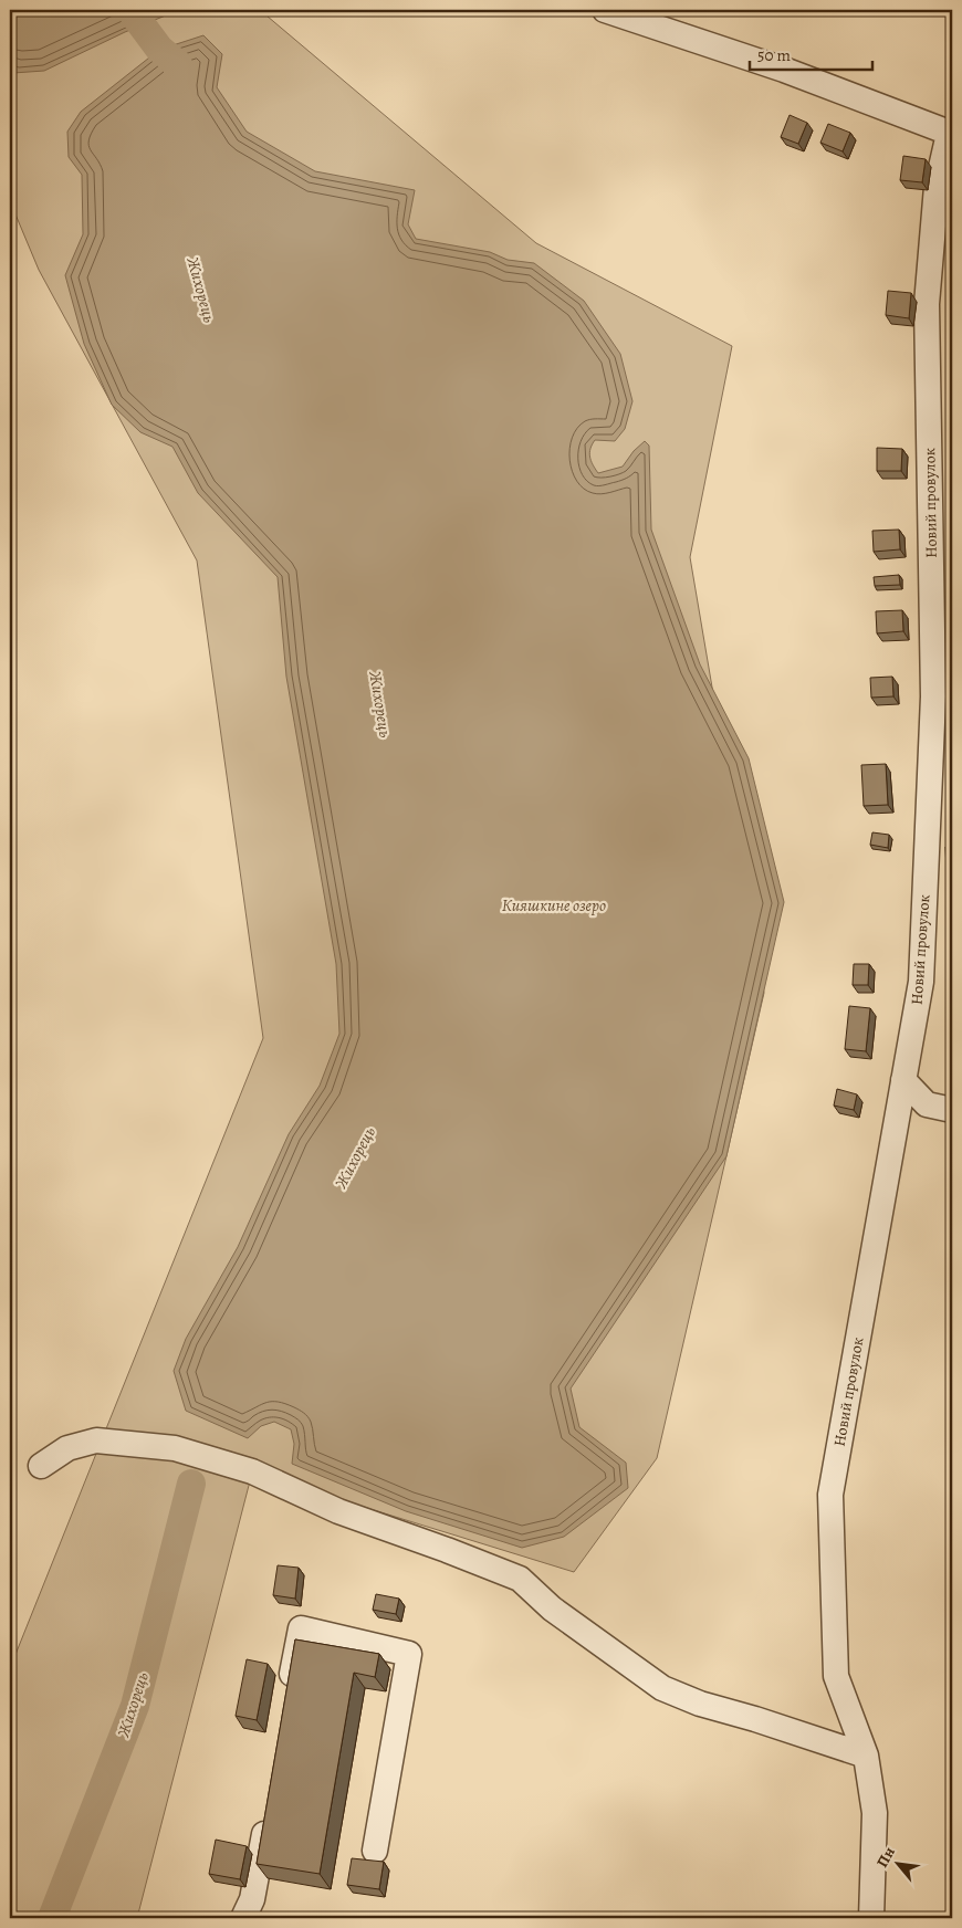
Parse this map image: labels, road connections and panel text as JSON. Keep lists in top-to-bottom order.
{
  "streets": {
    "street": ["Новий провулок"]
  },
  "water": ["Жихорець", "Кияшкине озеро"],
  "scale_bar": "50 m",
  "north": "top left"
}
